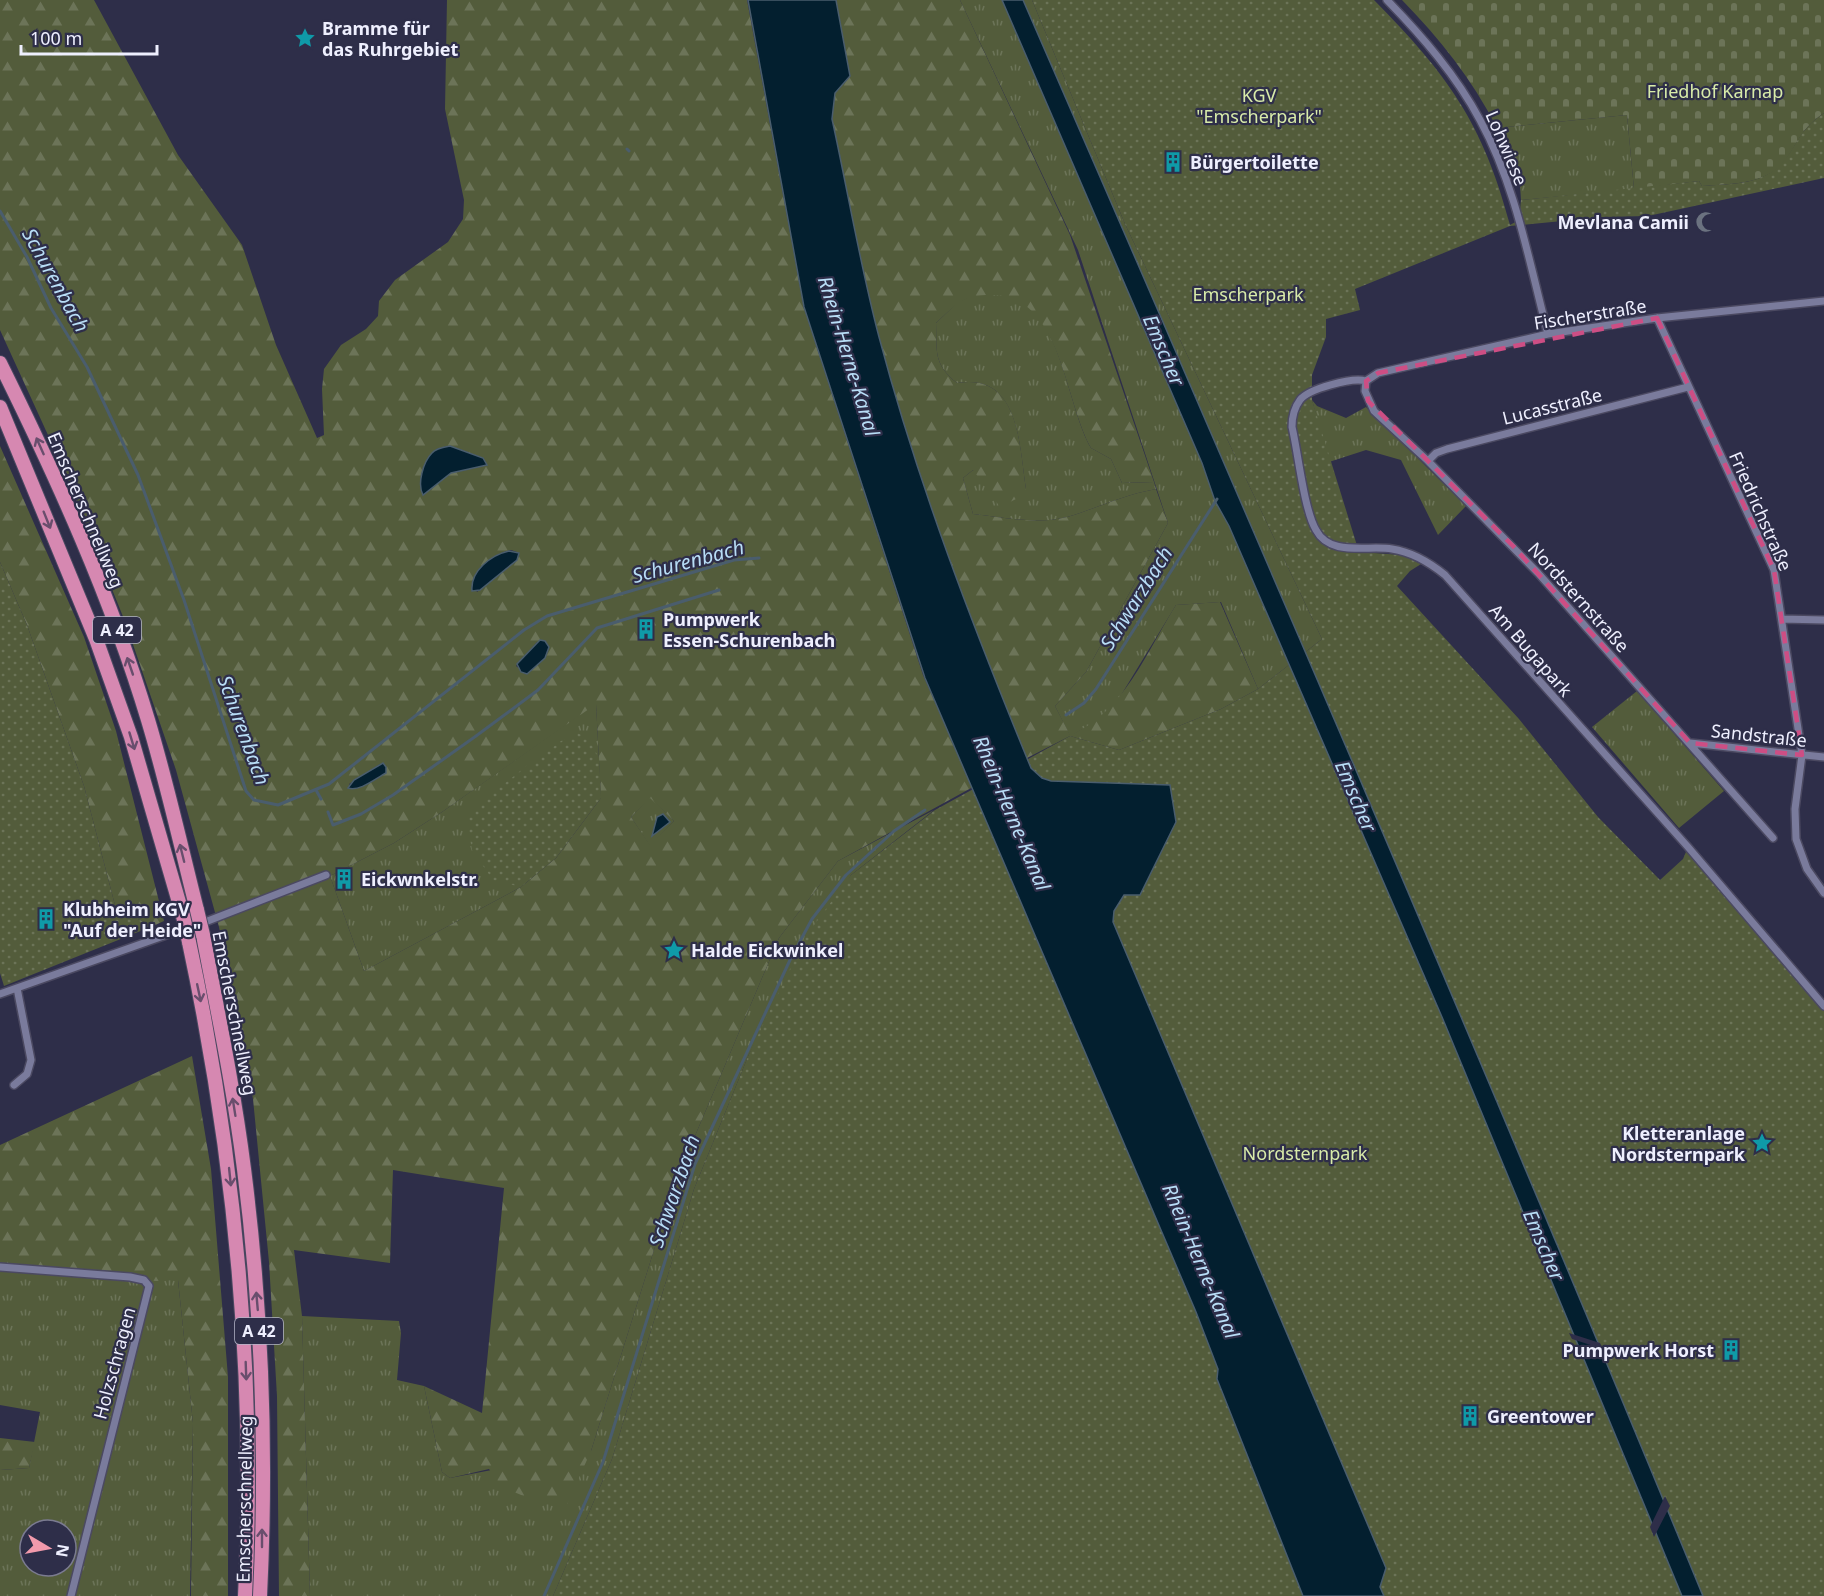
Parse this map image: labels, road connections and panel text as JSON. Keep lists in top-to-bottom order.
{
  "streets": {
    "highway": ["Emscherschnellweg", "A 42"],
    "street": [
      "Lohwiese",
      "Fischerstraße",
      "Lucasstraße",
      "Friedrichstraße",
      "Nordsternstraße",
      "Am Bugapark",
      "Sandstraße",
      "Holzschragen"
    ]
  },
  "crossings": [
    ["Lohwiese", "Fischerstraße"],
    ["Fischerstraße", "Friedrichstraße"],
    ["Fischerstraße", "Nordsternstraße"],
    ["Fischerstraße", "Am Bugapark"],
    ["Lucasstraße", "Friedrichstraße"],
    ["Lucasstraße", "Nordsternstraße"],
    ["Friedrichstraße", "Sandstraße"],
    ["Nordsternstraße", "Am Bugapark"],
    ["Nordsternstraße", "Sandstraße"]
  ],
  "water": [
    "Schurenbach",
    "Emscher",
    "Rhein-Herne-Kanal",
    "Schwarzbach"
  ],
  "parks": [
    "Friedhof Karnap",
    "KGV \"Emscherpark\"",
    "Emscherpark",
    "Nordsternpark"
  ],
  "places": {
    "place": ["Bramme für das Ruhrgebiet", "Halde Eickwinkel", "Kletteranlage Nordsternpark"],
    "building": [
      "Bürgertoilette",
      "Pumpwerk Essen-Schurenbach",
      "Eickwnkelstr.",
      "Klubheim KGV \"Auf der Heide\"",
      "Pumpwerk Horst",
      "Greentower"
    ],
    "mosque": ["Mevlana Camii"]
  },
  "scale_bar": "100 m",
  "north": "right"
}
